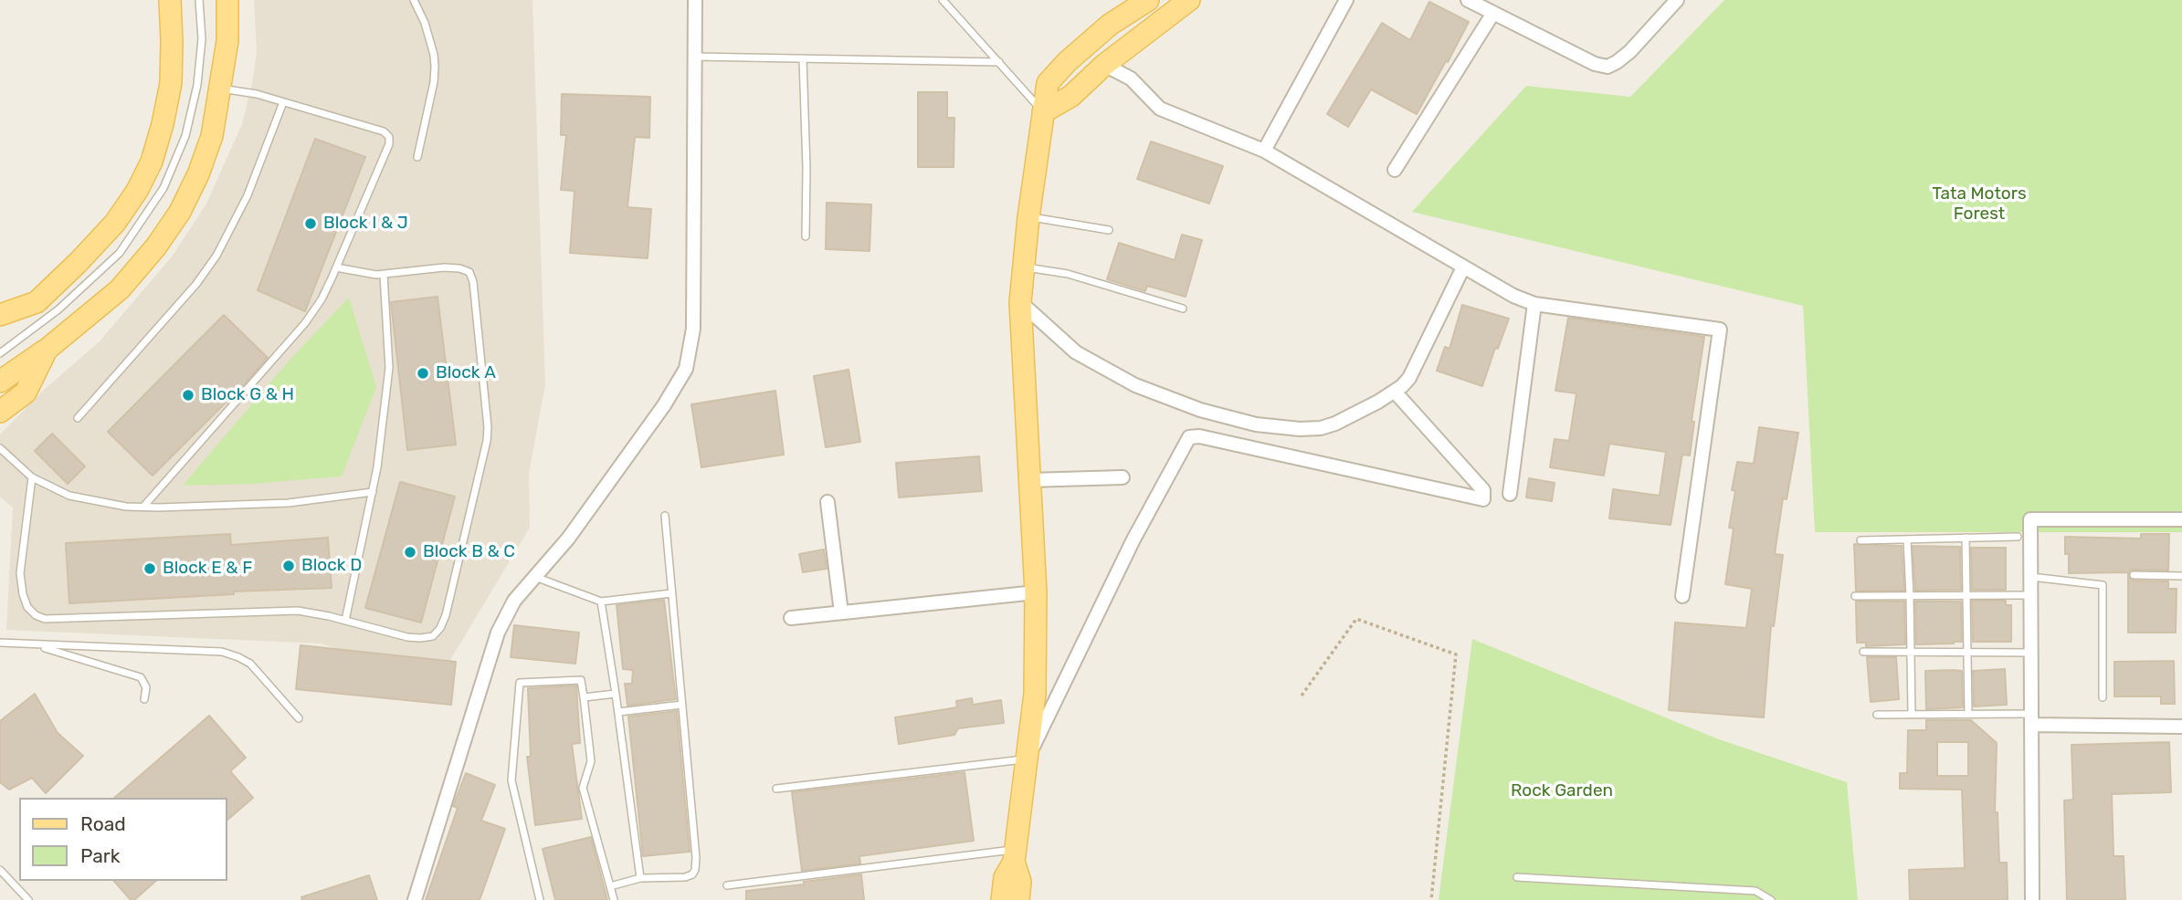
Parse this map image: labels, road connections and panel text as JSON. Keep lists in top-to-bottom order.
{
  "parks": ["Tata Motors Forest", "Rock Garden"],
  "places": [
    "Block I & J",
    "Block A",
    "Block G & H",
    "Block B & C",
    "Block D",
    "Block E & F"
  ],
  "legend": ["Road", "Park"]
}
